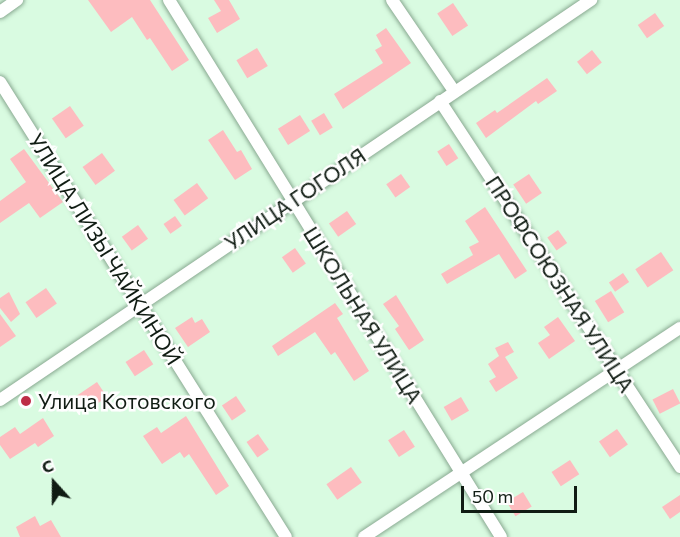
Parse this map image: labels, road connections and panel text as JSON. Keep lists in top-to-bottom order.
{
  "streets": {
    "street": [
      "УЛИЦА ГОГОЛЯ",
      "УЛИЦА ЛИЗЫ ЧАЙКИНОЙ",
      "ПРОФСОЮЗНАЯ УЛИЦА",
      "ШКОЛЬНАЯ УЛИЦА"
    ]
  },
  "crossings": [
    ["УЛИЦА ГОГОЛЯ", "УЛИЦА ЛИЗЫ ЧАЙКИНОЙ"],
    ["УЛИЦА ГОГОЛЯ", "ПРОФСОЮЗНАЯ УЛИЦА"],
    ["УЛИЦА ГОГОЛЯ", "ШКОЛЬНАЯ УЛИЦА"]
  ],
  "places": ["Улица Котовского"],
  "scale_bar": "50 m",
  "north": "top"
}
